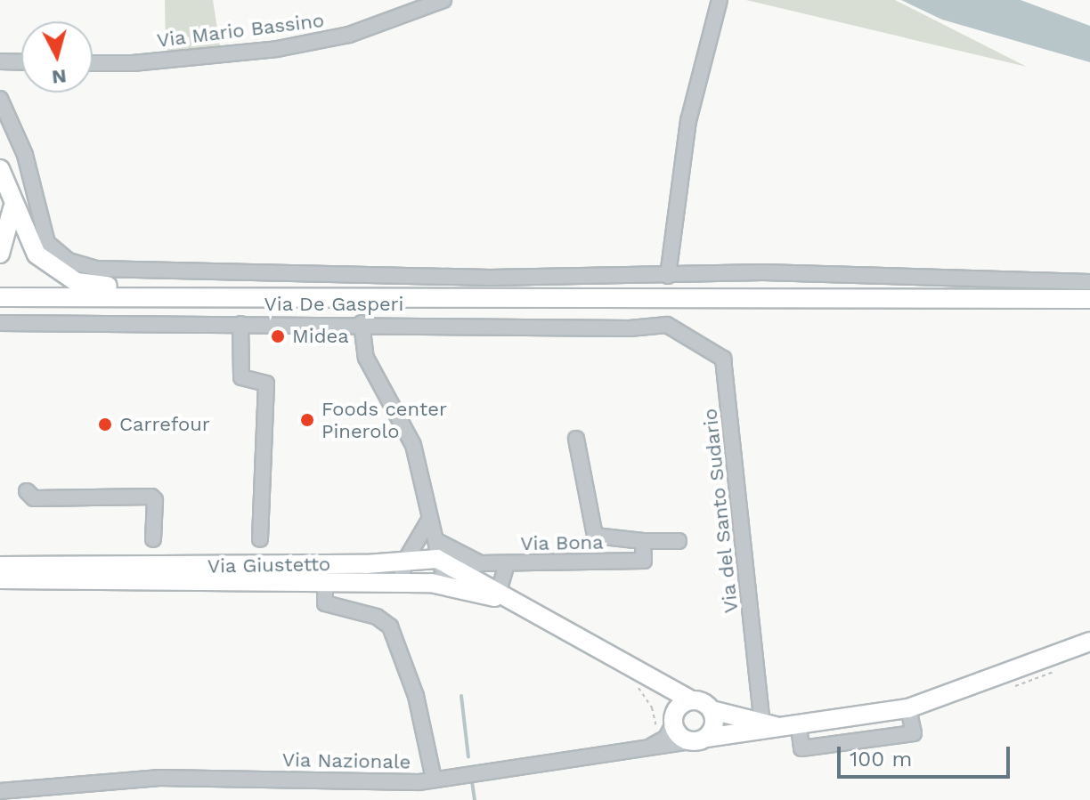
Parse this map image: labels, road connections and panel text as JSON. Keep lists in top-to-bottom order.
{
  "streets": {
    "main road": ["Via Giustetto"],
    "street": [
      "Via Mario Bassino",
      "Via De Gasperi",
      "Via del Santo Sudario",
      "Via Bona",
      "Via Nazionale"
    ]
  },
  "crossings": [
    ["Via De Gasperi", "Via del Santo Sudario"],
    ["Via Giustetto", "Via Nazionale"]
  ],
  "places": ["Midea", "Foods center Pinerolo", "Carrefour"],
  "scale_bar": "100 m",
  "north": "bottom"
}
